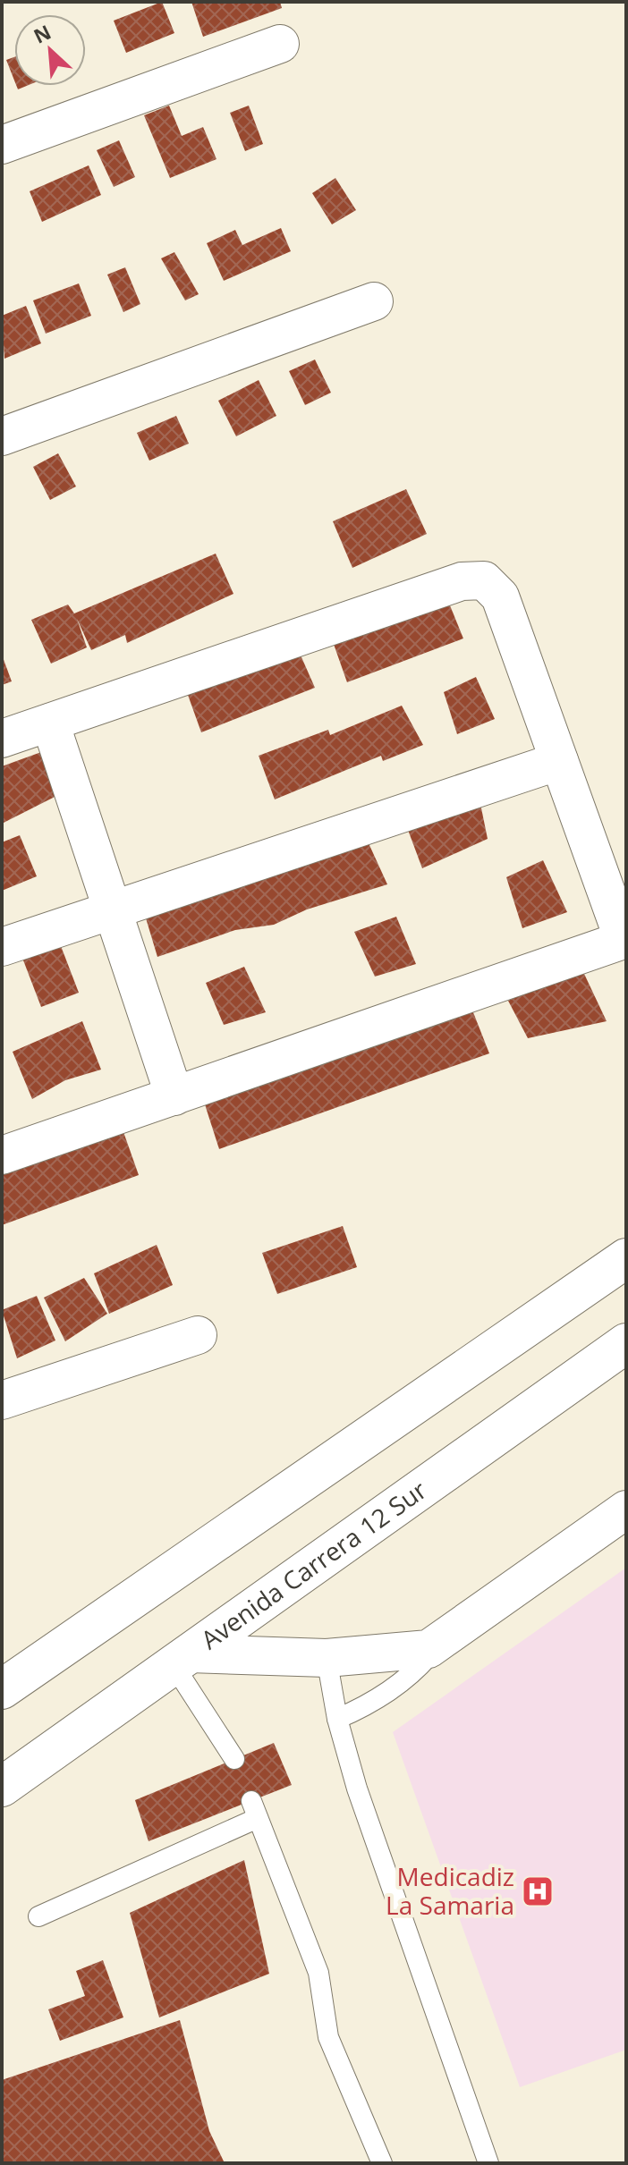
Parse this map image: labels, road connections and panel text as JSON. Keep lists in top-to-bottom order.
{
  "streets": {
    "street": ["Avenida Carrera 12 Sur"]
  },
  "places": {
    "hospital": ["Medicadiz La Samaria"]
  },
  "north": "top left"
}
